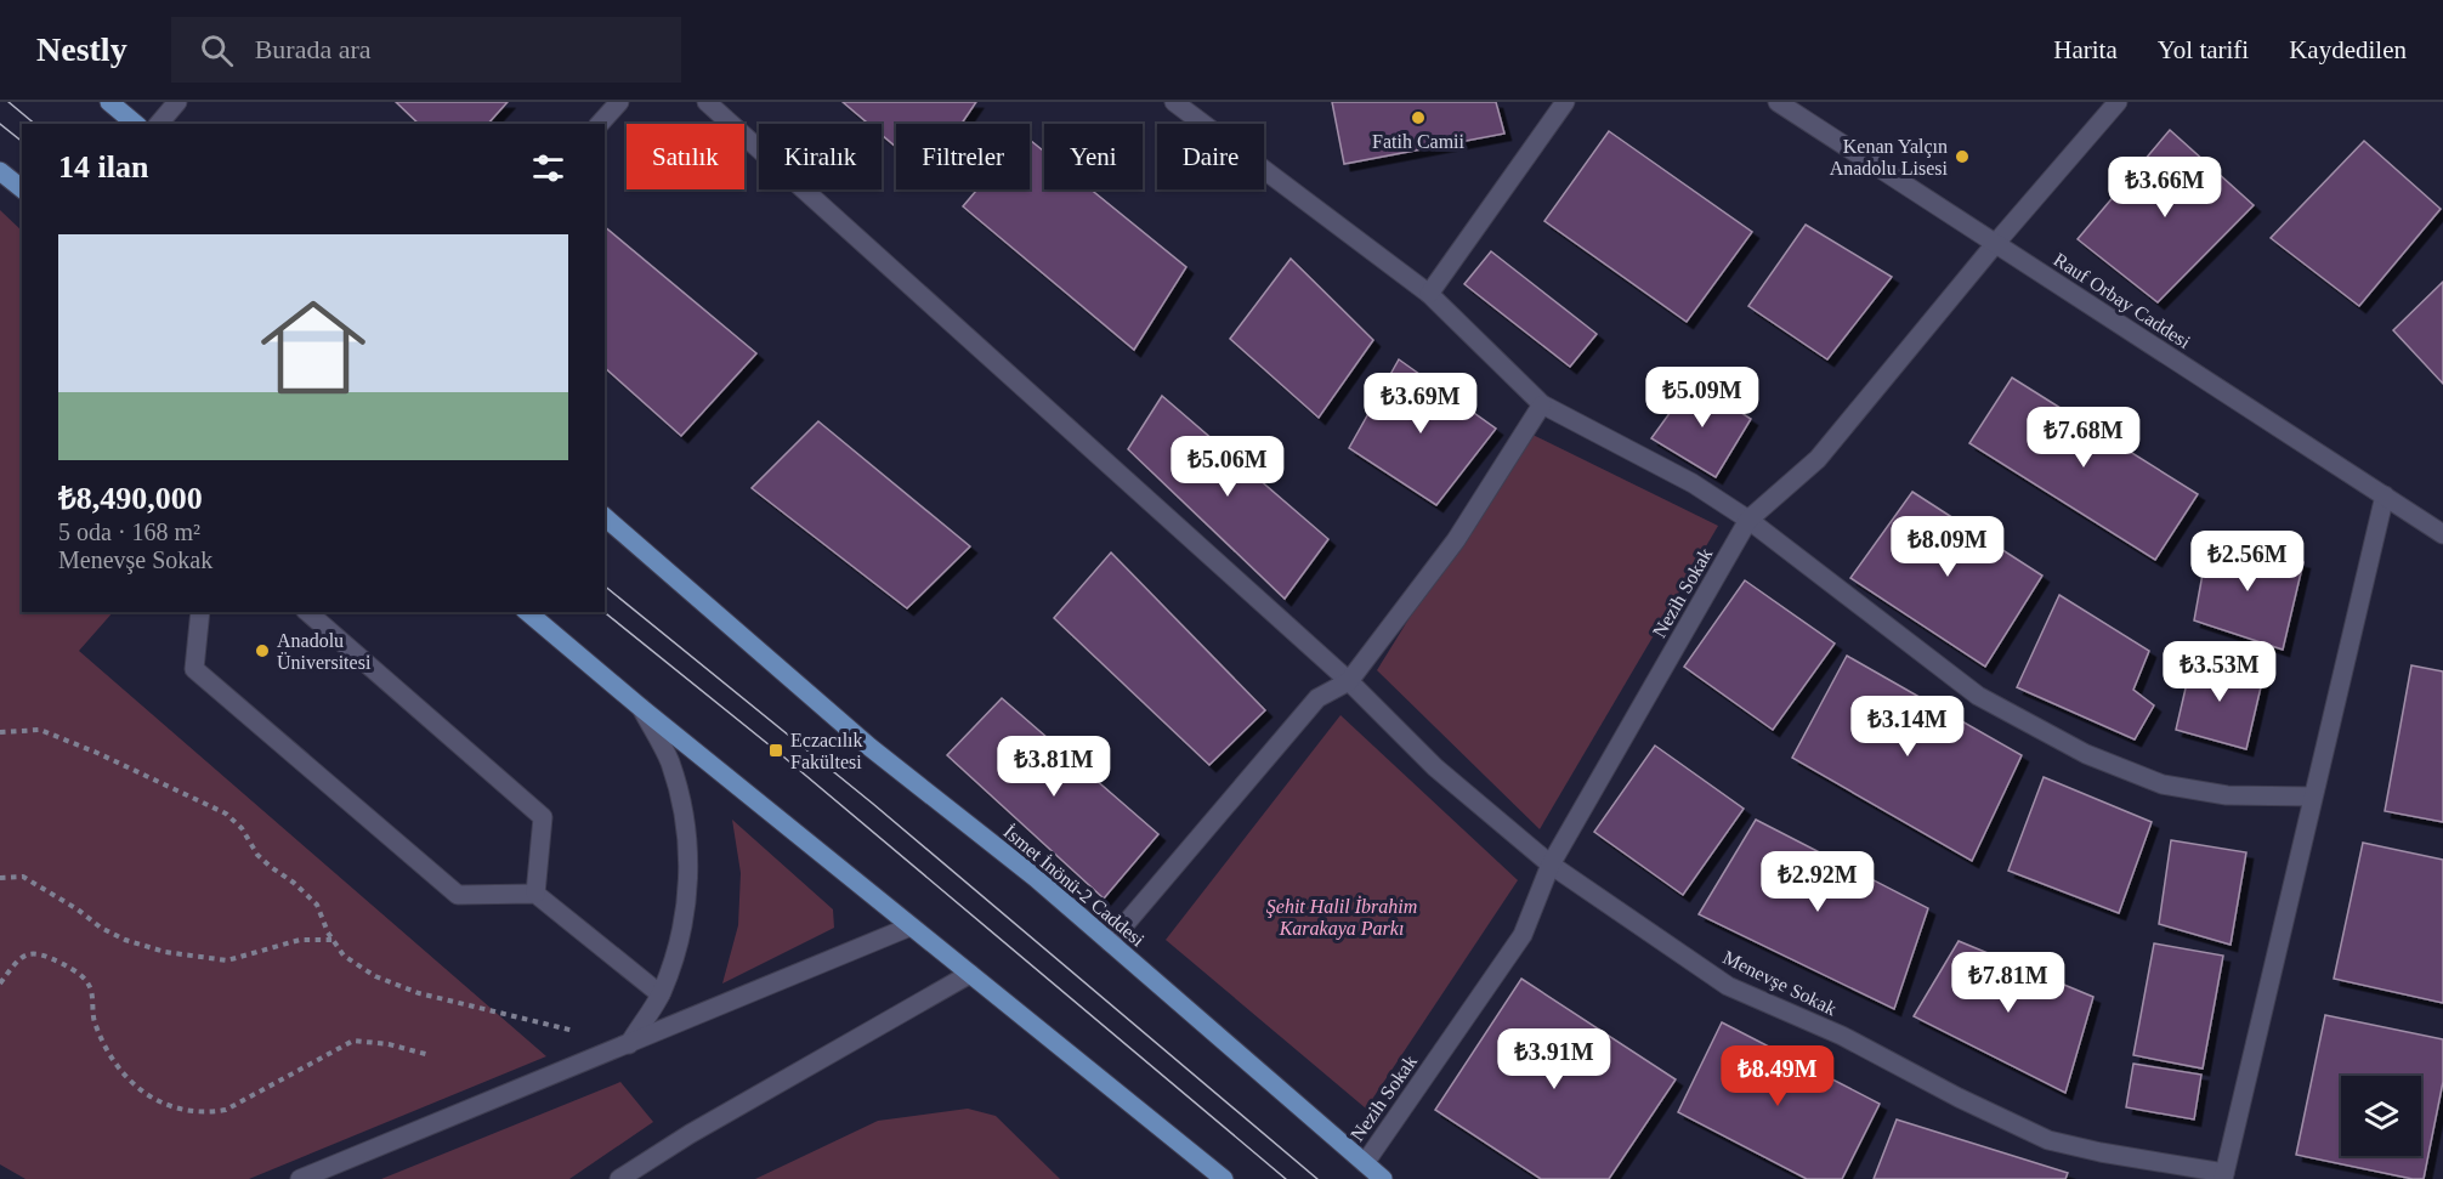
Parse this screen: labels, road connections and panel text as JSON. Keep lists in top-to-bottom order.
{
  "streets": {
    "main road": ["İsmet İnönü-2 Caddesi"],
    "street": ["Rauf Orbay Caddesi", "Nezih Sokak", "Menevşe Sokak"]
  },
  "crossings": [
    ["Rauf Orbay Caddesi", "Nezih Sokak"],
    ["Nezih Sokak", "İsmet İnönü-2 Caddesi"],
    ["Nezih Sokak", "Menevşe Sokak"]
  ],
  "parks": ["Şehit Halil İbrahim Karakaya Parkı"],
  "places": {
    "other": ["Fatih Camii", "Kenan Yalçın Anadolu Lisesi", "Anadolu Üniversitesi"],
    "transit": ["Eczacılık Fakültesi"]
  },
  "page": {
    "header": "Nestly",
    "search": "Burada ara",
    "nav": ["Harita", "Yol tarifi", "Kaydedilen"],
    "chip": [
      "Satılık",
      "Kiralık",
      "Filtreler",
      "Yeni",
      "Daire"
    ],
    "heading": "14 ilan",
    "price": [
      "₺3.66M",
      "₺5.09M",
      "₺3.69M",
      "₺7.68M",
      "₺5.06M",
      "₺8.09M",
      "₺2.56M",
      "₺3.53M",
      "₺3.14M",
      "₺3.81M",
      "₺2.92M",
      "₺7.81M",
      "₺3.91M",
      "₺8.49M"
    ],
    "list": [
      {
        "name": "₺8,490,000",
        "note": "5 oda · 168 m² · Menevşe Sokak"
      }
    ]
  }
}
